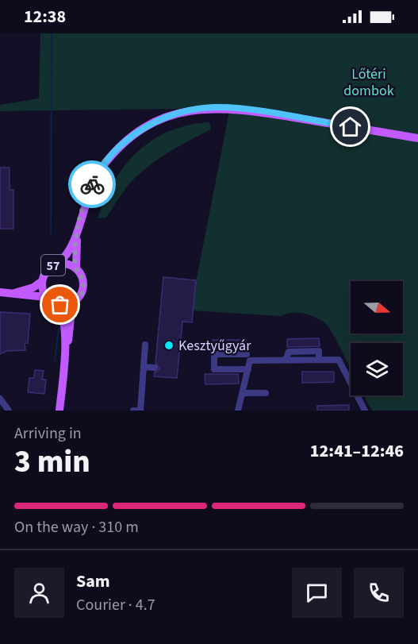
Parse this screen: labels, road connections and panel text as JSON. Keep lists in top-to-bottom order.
{
  "streets": {
    "main road": ["57"]
  },
  "parks": ["Lőtéri dombok"],
  "places": ["Kesztyűgyár"],
  "north": "right",
  "page": {
    "status": "12:38",
    "heading": ["3 min", "Arriving in", "12:41–12:46"],
    "panel": ["Sam", "Courier · 4.7"],
    "bar": "On the way · 310 m"
  }
}
